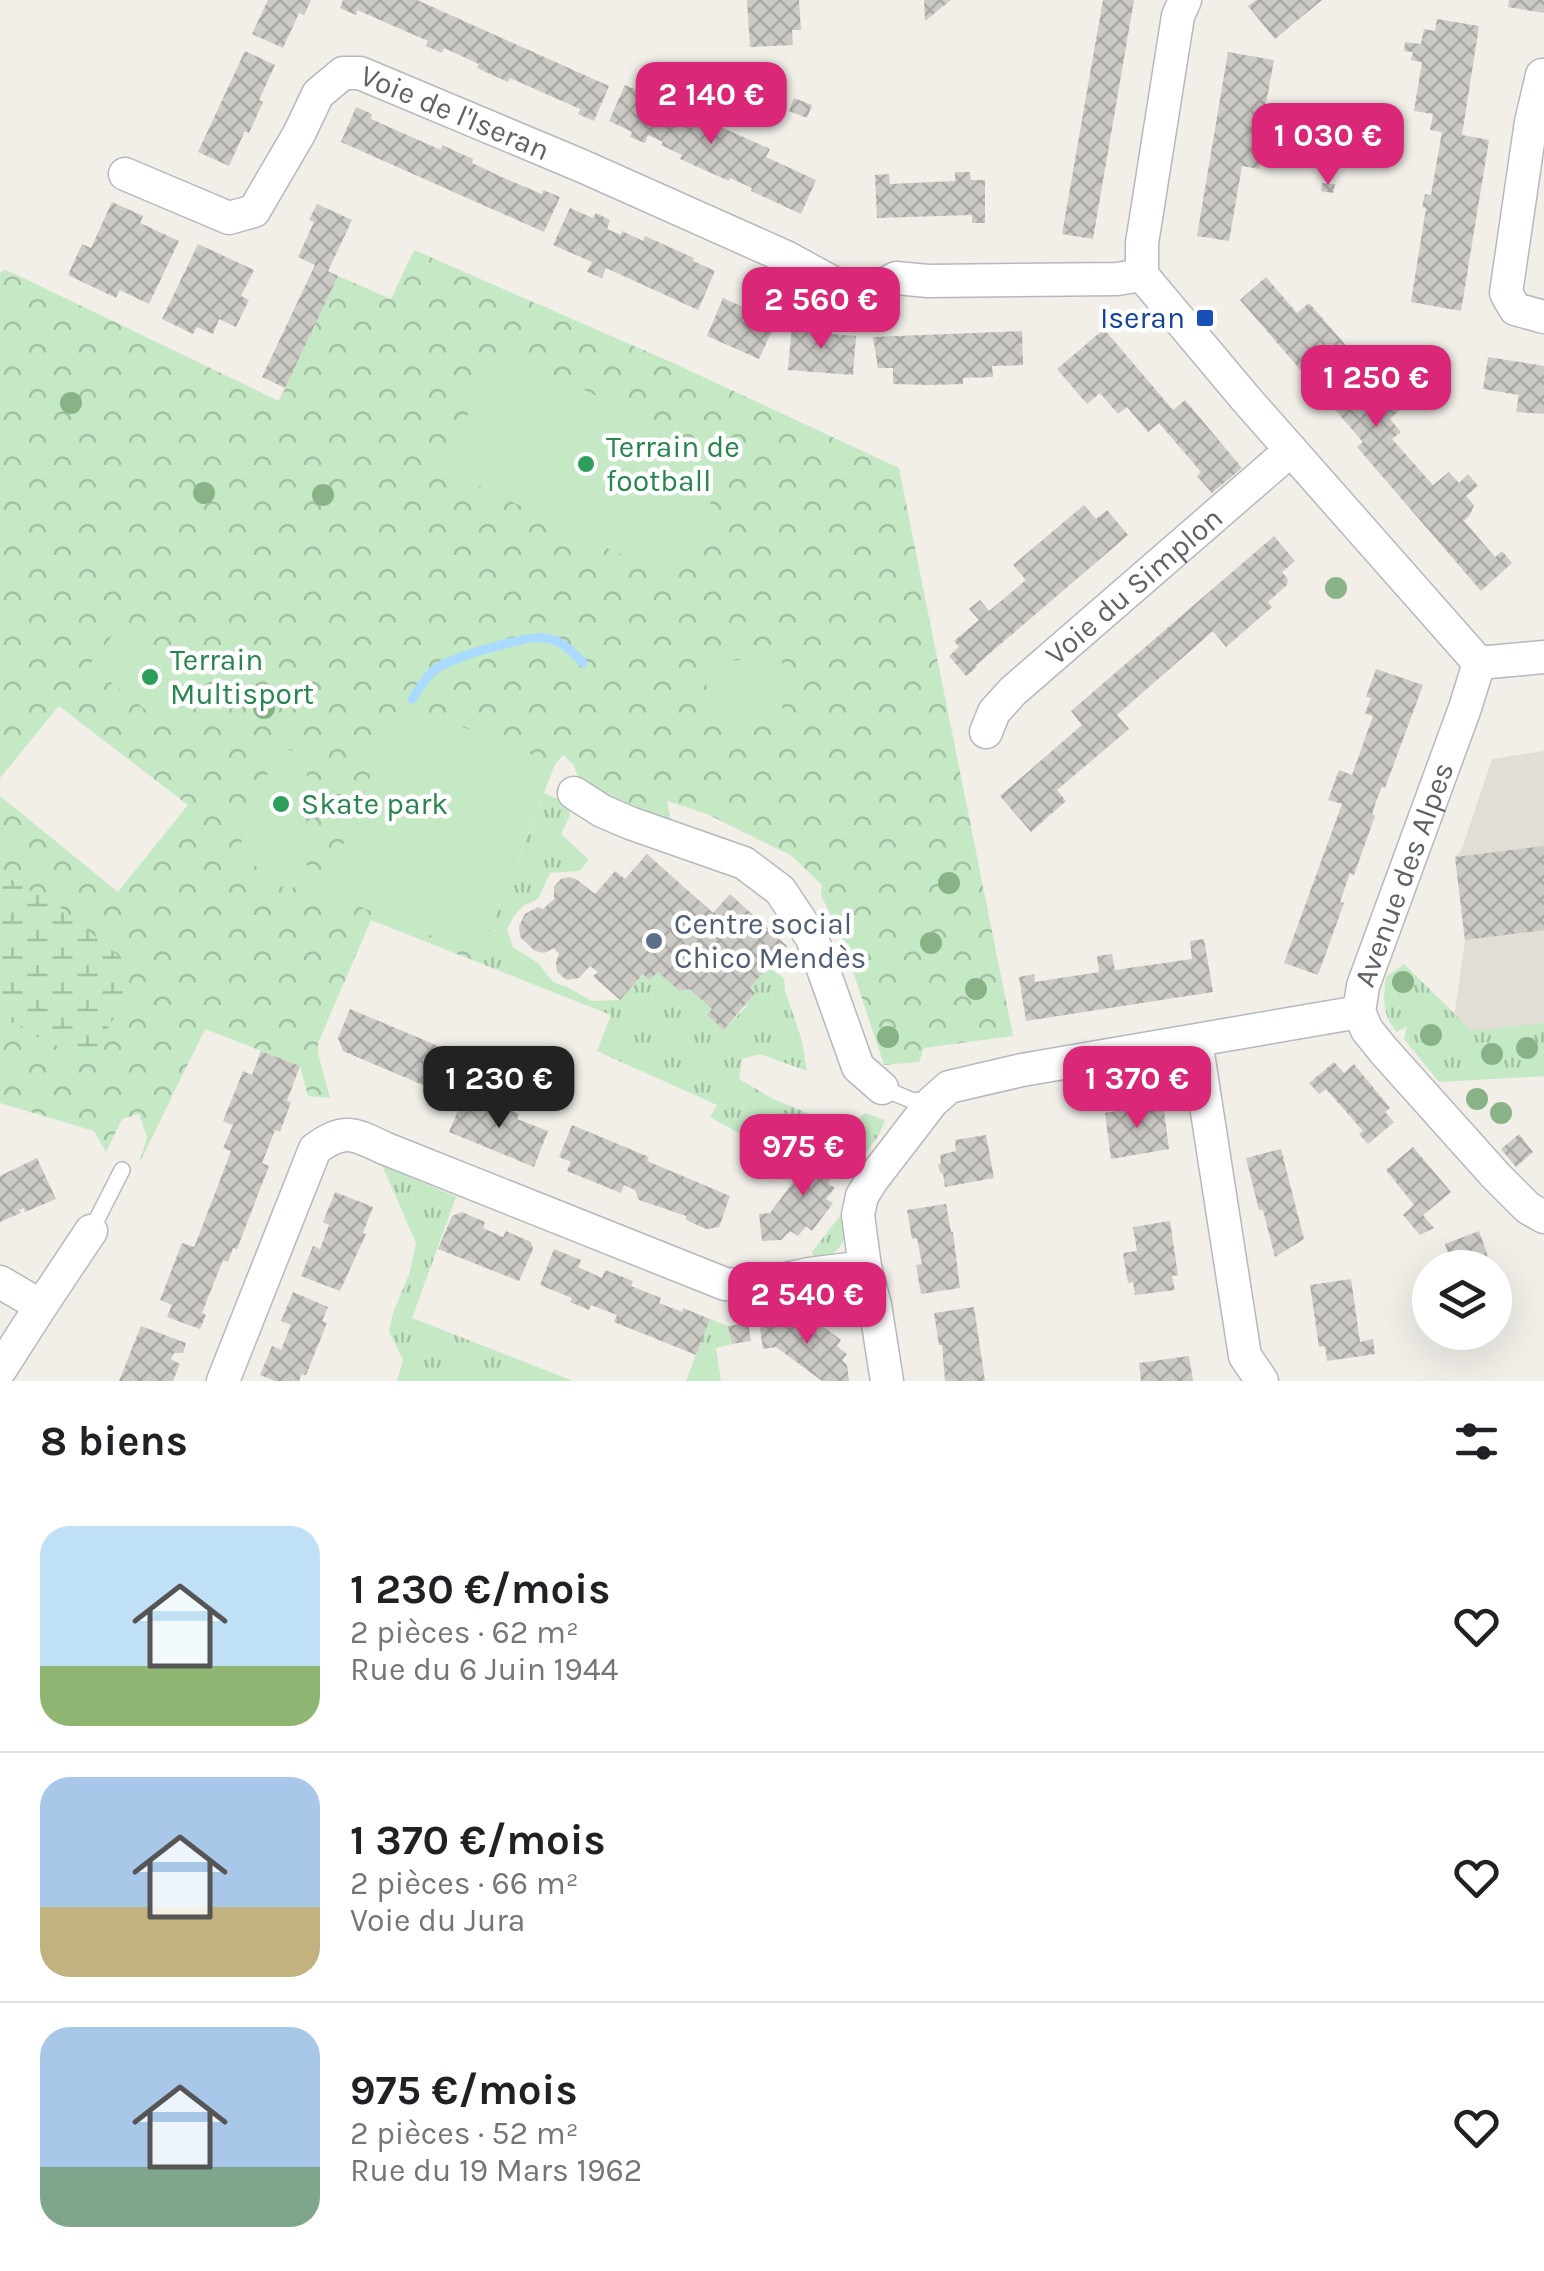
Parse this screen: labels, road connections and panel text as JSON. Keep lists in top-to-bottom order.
{
  "streets": {
    "street": ["Voie de l'Iseran", "Voie du Simplon", "Avenue des Alpes"]
  },
  "places": {
    "transit": ["Iseran"],
    "other": [
      "Terrain de football",
      "Terrain Multisport",
      "Skate park",
      "Centre social Chico Mendès"
    ]
  },
  "page": {
    "price": [
      "2 140 €",
      "1 030 €",
      "2 560 €",
      "1 250 €",
      "1 230 €",
      "1 370 €",
      "975 €",
      "2 540 €"
    ],
    "heading": "8 biens",
    "list": [
      {
        "name": "1 230 €/mois",
        "note": "2 pièces · 62 m² · Rue du 6 Juin 1944"
      },
      {
        "name": "1 370 €/mois",
        "note": "2 pièces · 66 m² · Voie du Jura"
      },
      {
        "name": "975 €/mois",
        "note": "2 pièces · 52 m² · Rue du 19 Mars 1962"
      }
    ]
  }
}
